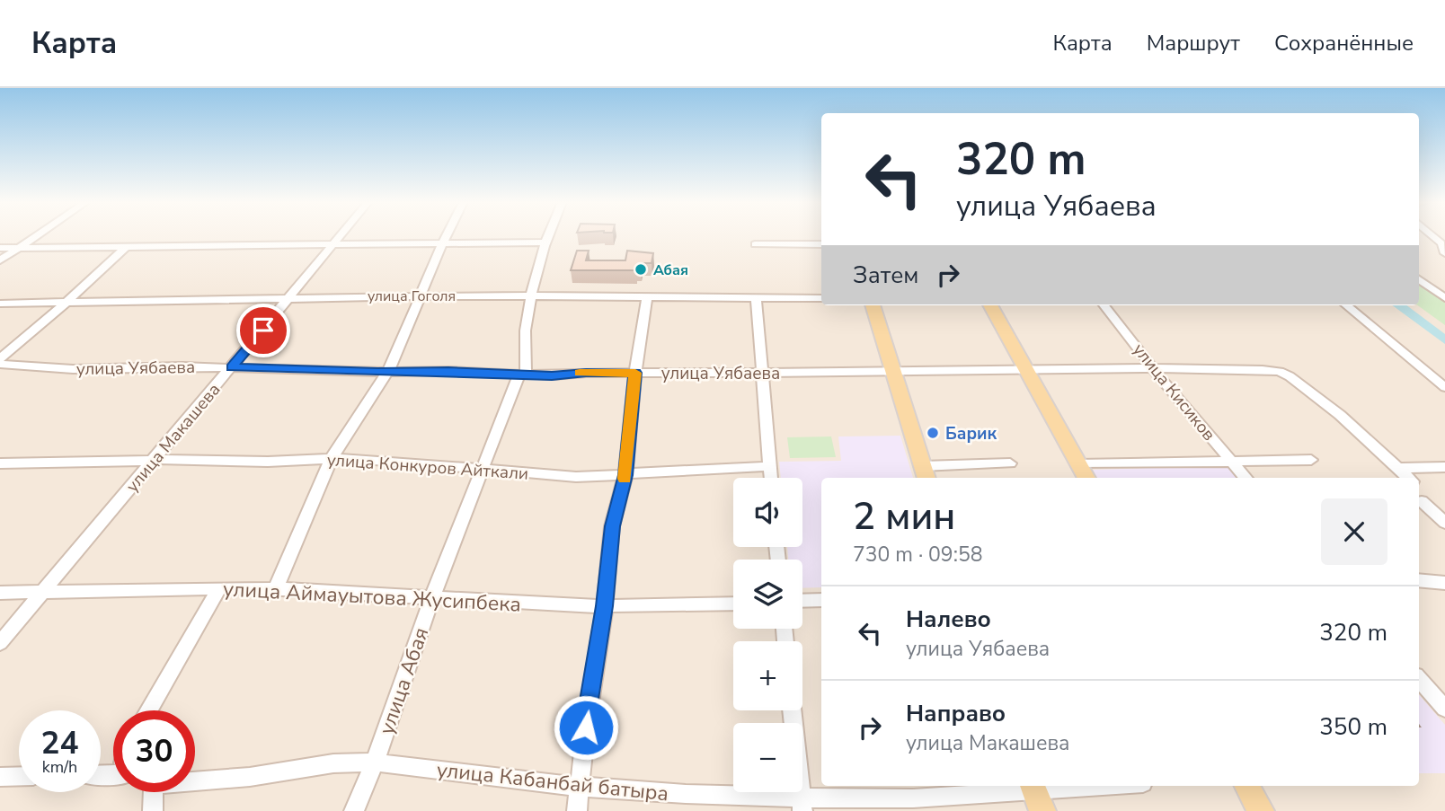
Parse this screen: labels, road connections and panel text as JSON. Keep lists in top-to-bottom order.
{
  "streets": {
    "street": [
      "улица Гоголя",
      "улица Уябаева",
      "улица Кисиков",
      "улица Макашева",
      "улица Конкуров Айткали",
      "улица Аймауытова Жусипбека",
      "улица Абая",
      "улица Кабанбай батыра"
    ]
  },
  "crossings": [
    ["улица Гоголя", "улица Макашева"],
    ["улица Гоголя", "улица Абая"],
    ["улица Уябаева", "улица Кисиков"],
    ["улица Уябаева", "улица Макашева"],
    ["улица Уябаева", "улица Абая"],
    ["улица Макашева", "улица Конкуров Айткали"],
    ["улица Макашева", "улица Аймауытова Жусипбека"],
    ["улица Конкуров Айткали", "улица Абая"],
    ["улица Аймауытова Жусипбека", "улица Абая"],
    ["улица Абая", "улица Кабанбай батыра"]
  ],
  "places": ["Абая", "Барик"],
  "page": {
    "header": "Карта",
    "nav": ["Карта", "Маршрут", "Сохранённые"],
    "turn": ["320 m", "улица Уябаева"],
    "then": "Затем",
    "map_buttons": ["+", "−"],
    "heading": ["2 мин", "730 m · 09:58"],
    "list": [
      {
        "name": "Налево",
        "note": "улица Уябаева",
        "value": "320 m"
      },
      {
        "name": "Направо",
        "note": "улица Макашева",
        "value": "350 m"
      }
    ],
    "speed": "24 km/h",
    "limit": "30"
  }
}
